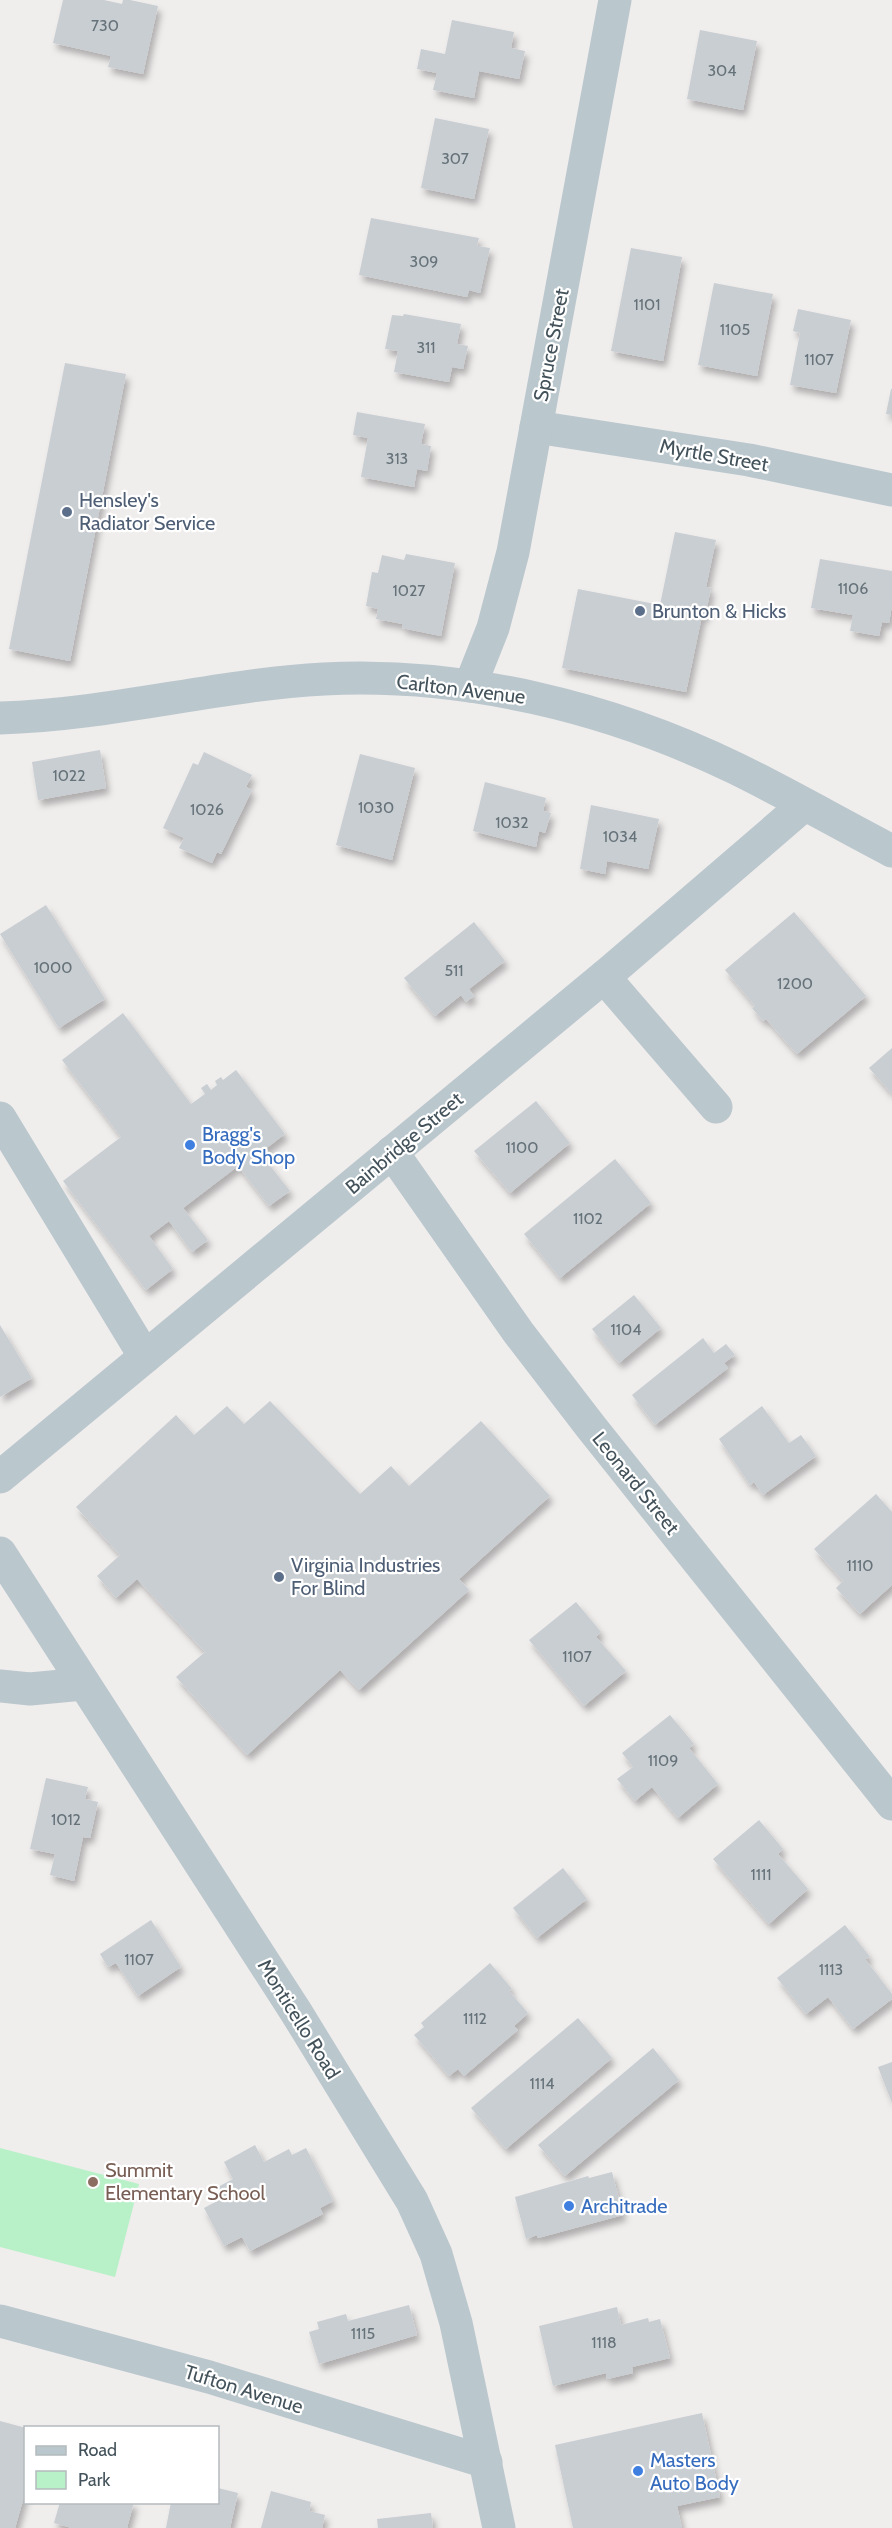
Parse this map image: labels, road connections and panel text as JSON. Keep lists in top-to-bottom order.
{
  "streets": {
    "street": [
      "Spruce Street",
      "Myrtle Street",
      "Carlton Avenue",
      "Bainbridge Street",
      "Leonard Street",
      "Monticello Road",
      "Tufton Avenue"
    ]
  },
  "crossings": [
    ["Spruce Street", "Myrtle Street"],
    ["Spruce Street", "Carlton Avenue"],
    ["Carlton Avenue", "Bainbridge Street"],
    ["Bainbridge Street", "Leonard Street"],
    ["Monticello Road", "Tufton Avenue"]
  ],
  "places": [
    "Hensley's Radiator Service",
    "Brunton & Hicks",
    "Bragg's Body Shop",
    "Virginia Industries For Blind",
    "Summit Elementary School",
    "Architrade",
    "Masters Auto Body"
  ],
  "house_numbers": [
    "730",
    "304",
    "307",
    "309",
    "1101",
    "1105",
    "311",
    "1107",
    "313",
    "1106",
    "1027",
    "1022",
    "1030",
    "1026",
    "1032",
    "1034",
    "1000",
    "511",
    "1200",
    "1100",
    "1102",
    "1104",
    "1110",
    "1107",
    "1109",
    "1012",
    "1111",
    "1107",
    "1113",
    "1112",
    "1114",
    "1115",
    "1118"
  ],
  "legend": ["Road", "Park"]
}
